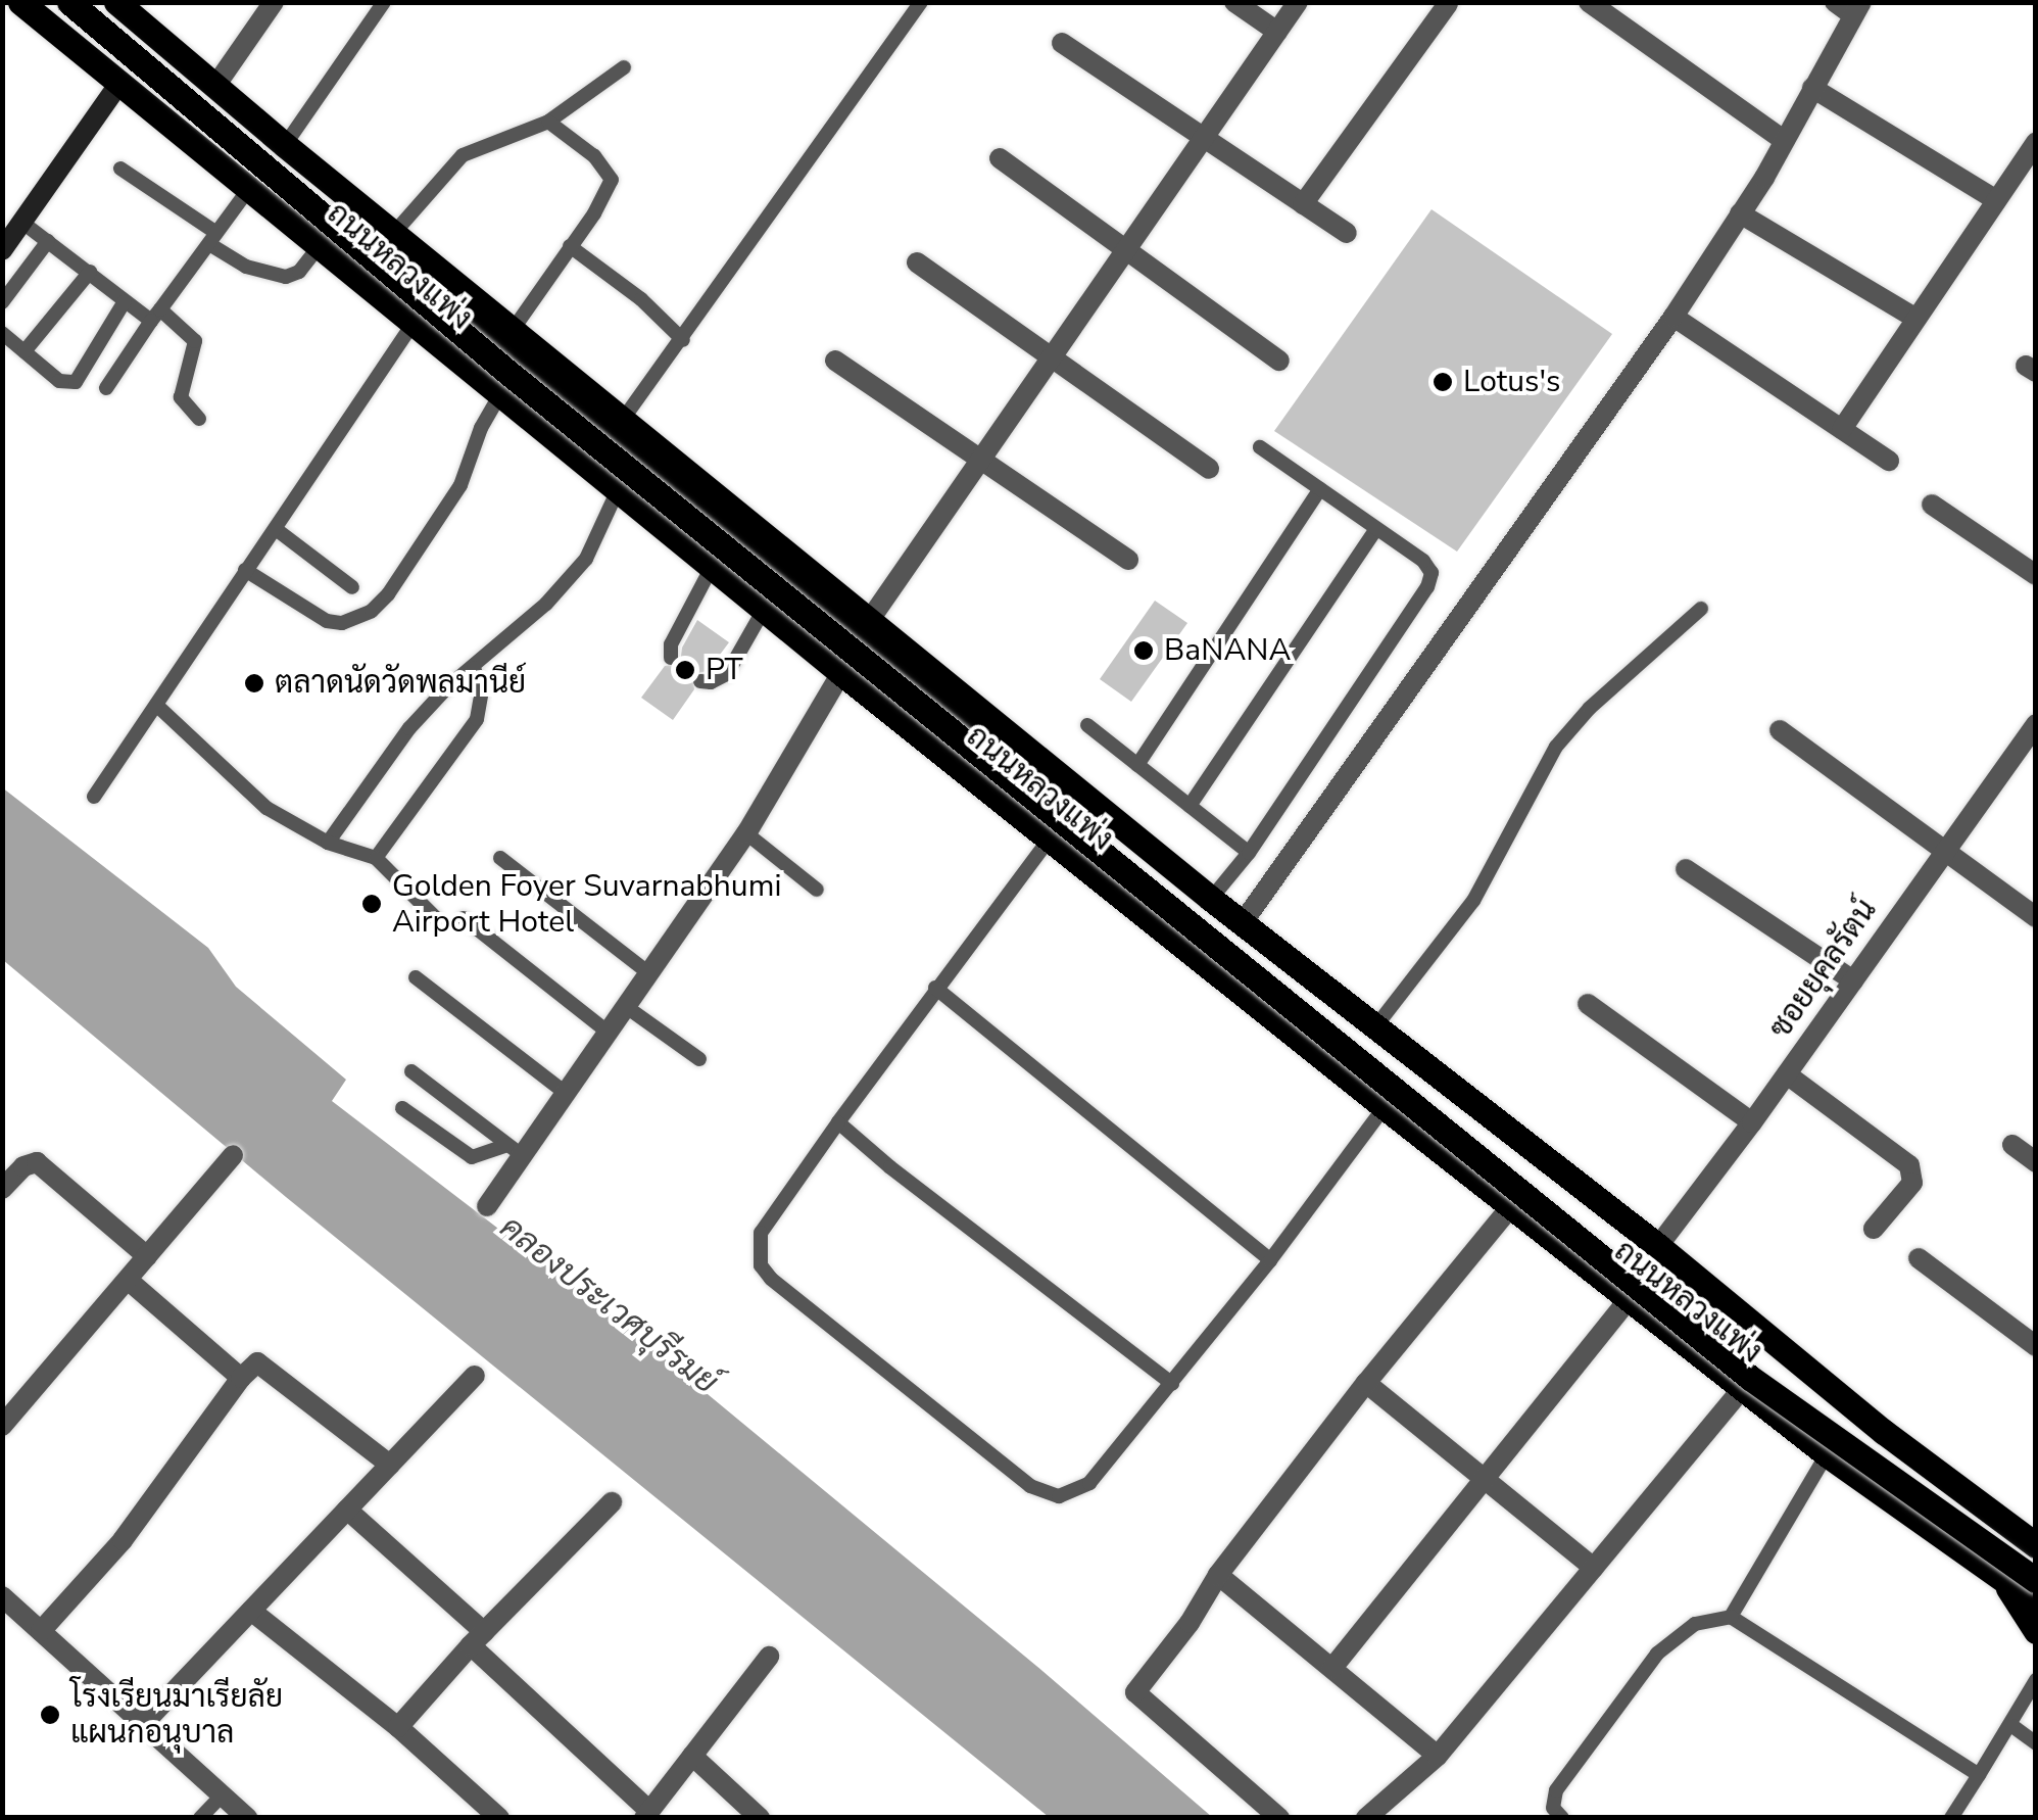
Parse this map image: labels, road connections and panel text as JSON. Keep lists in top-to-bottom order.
{
  "streets": {
    "main road": ["ถนนหลวงแพ่ง"],
    "street": ["ซอยยุคลรัตน์"]
  },
  "crossings": [
    ["ถนนหลวงแพ่ง", "ซอยยุคลรัตน์"]
  ],
  "water": ["คลองประเวศบุรีรมย์"],
  "places": [
    "Lotus's",
    "BaNANA",
    "PT",
    "ตลาดนัดวัดพลมานีย์",
    "Golden Foyer Suvarnabhumi Airport Hotel",
    "โรงเรียนมาเรียลัย แผนกอนุบาล"
  ]
}
